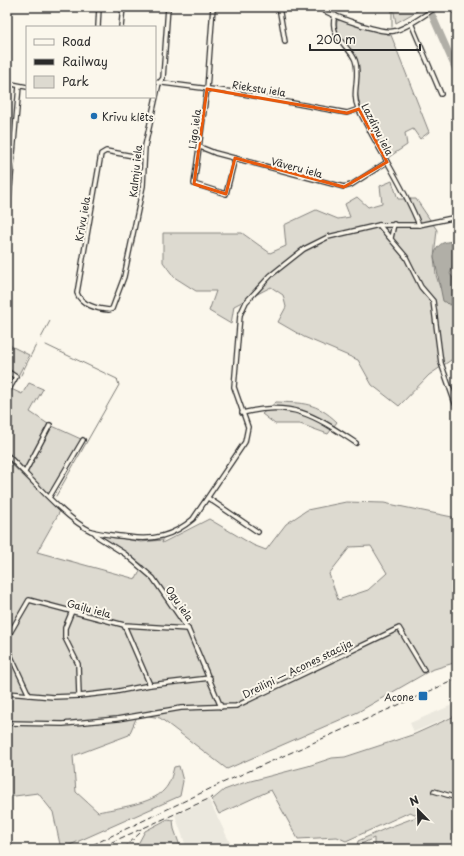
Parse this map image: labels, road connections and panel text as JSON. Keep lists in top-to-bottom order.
{
  "streets": {
    "street": [
      "Riekstu iela",
      "Līgo iela",
      "Lazdiņu iela",
      "Vāveru iela",
      "Kalmju iela",
      "Krīvu iela",
      "Ogu iela",
      "Gaiļu iela",
      "Dreiliņi — Acones stacija"
    ]
  },
  "crossings": [
    ["Riekstu iela", "Līgo iela"],
    ["Riekstu iela", "Lazdiņu iela"],
    ["Riekstu iela", "Kalmju iela"],
    ["Līgo iela", "Vāveru iela"],
    ["Lazdiņu iela", "Vāveru iela"],
    ["Kalmju iela", "Krīvu iela"],
    ["Ogu iela", "Gaiļu iela"],
    ["Ogu iela", "Dreiliņi — Acones stacija"]
  ],
  "places": {
    "other": ["Krīvu klēts"],
    "transit": ["Acone"]
  },
  "legend": ["Road", "Railway", "Park"],
  "scale_bar": "200 m",
  "north": "top left"
}
